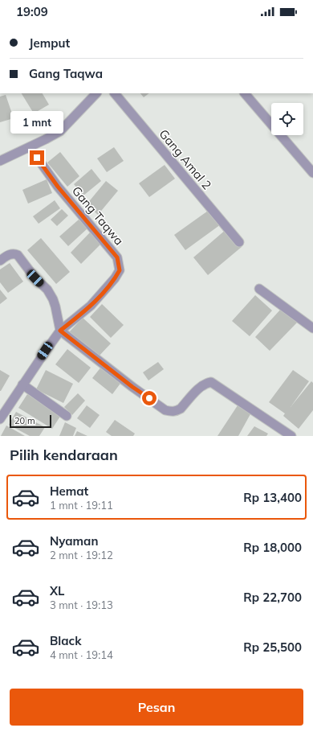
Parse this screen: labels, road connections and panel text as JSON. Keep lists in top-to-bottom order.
{
  "streets": {
    "street": ["Gang Amal 2", "Gang Taqwa"]
  },
  "scale_bar": "20 m",
  "page": {
    "status": "19:09",
    "banner": ["Jemput", "Gang Taqwa"],
    "bubble": "1 mnt",
    "scale": "20 m",
    "heading": "Pilih kendaraan",
    "list": [
      {
        "name": "Hemat",
        "note": "1 mnt · 19:11",
        "value": "Rp 13,400"
      },
      {
        "name": "Nyaman",
        "note": "2 mnt · 19:12",
        "value": "Rp 18,000"
      },
      {
        "name": "XL",
        "note": "3 mnt · 19:13",
        "value": "Rp 22,700"
      },
      {
        "name": "Black",
        "note": "4 mnt · 19:14",
        "value": "Rp 25,500"
      }
    ],
    "buttons": "Pesan"
  }
}
